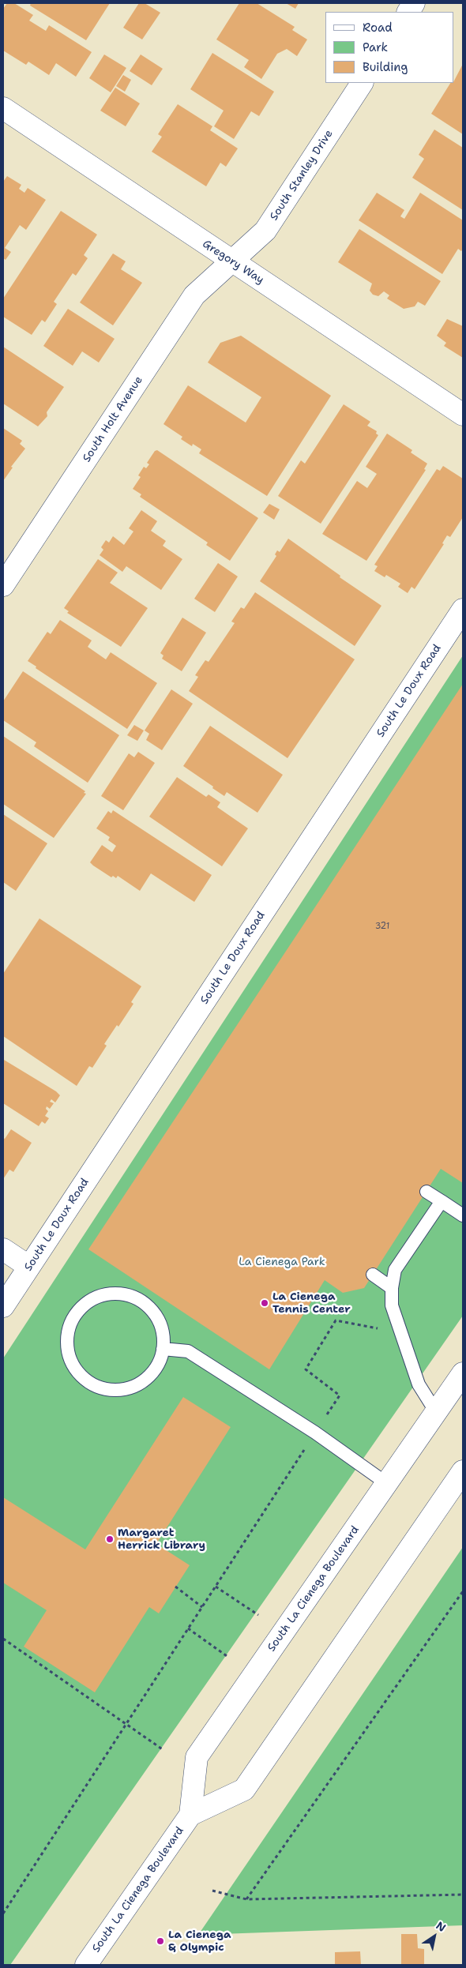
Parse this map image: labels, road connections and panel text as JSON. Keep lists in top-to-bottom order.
{
  "streets": {
    "street": [
      "South Stanley Drive",
      "Gregory Way",
      "South Holt Avenue",
      "South Le Doux Road",
      "South La Cienega Boulevard"
    ]
  },
  "crossings": [
    ["South Stanley Drive", "Gregory Way"],
    ["South Stanley Drive", "South Holt Avenue"],
    ["Gregory Way", "South Holt Avenue"]
  ],
  "parks": ["La Cienega Park"],
  "places": ["La Cienega Tennis Center", "Margaret Herrick Library", "La Cienega & Olympic"],
  "house_numbers": ["321"],
  "legend": ["Road", "Park", "Building"],
  "north": "top right"
}
